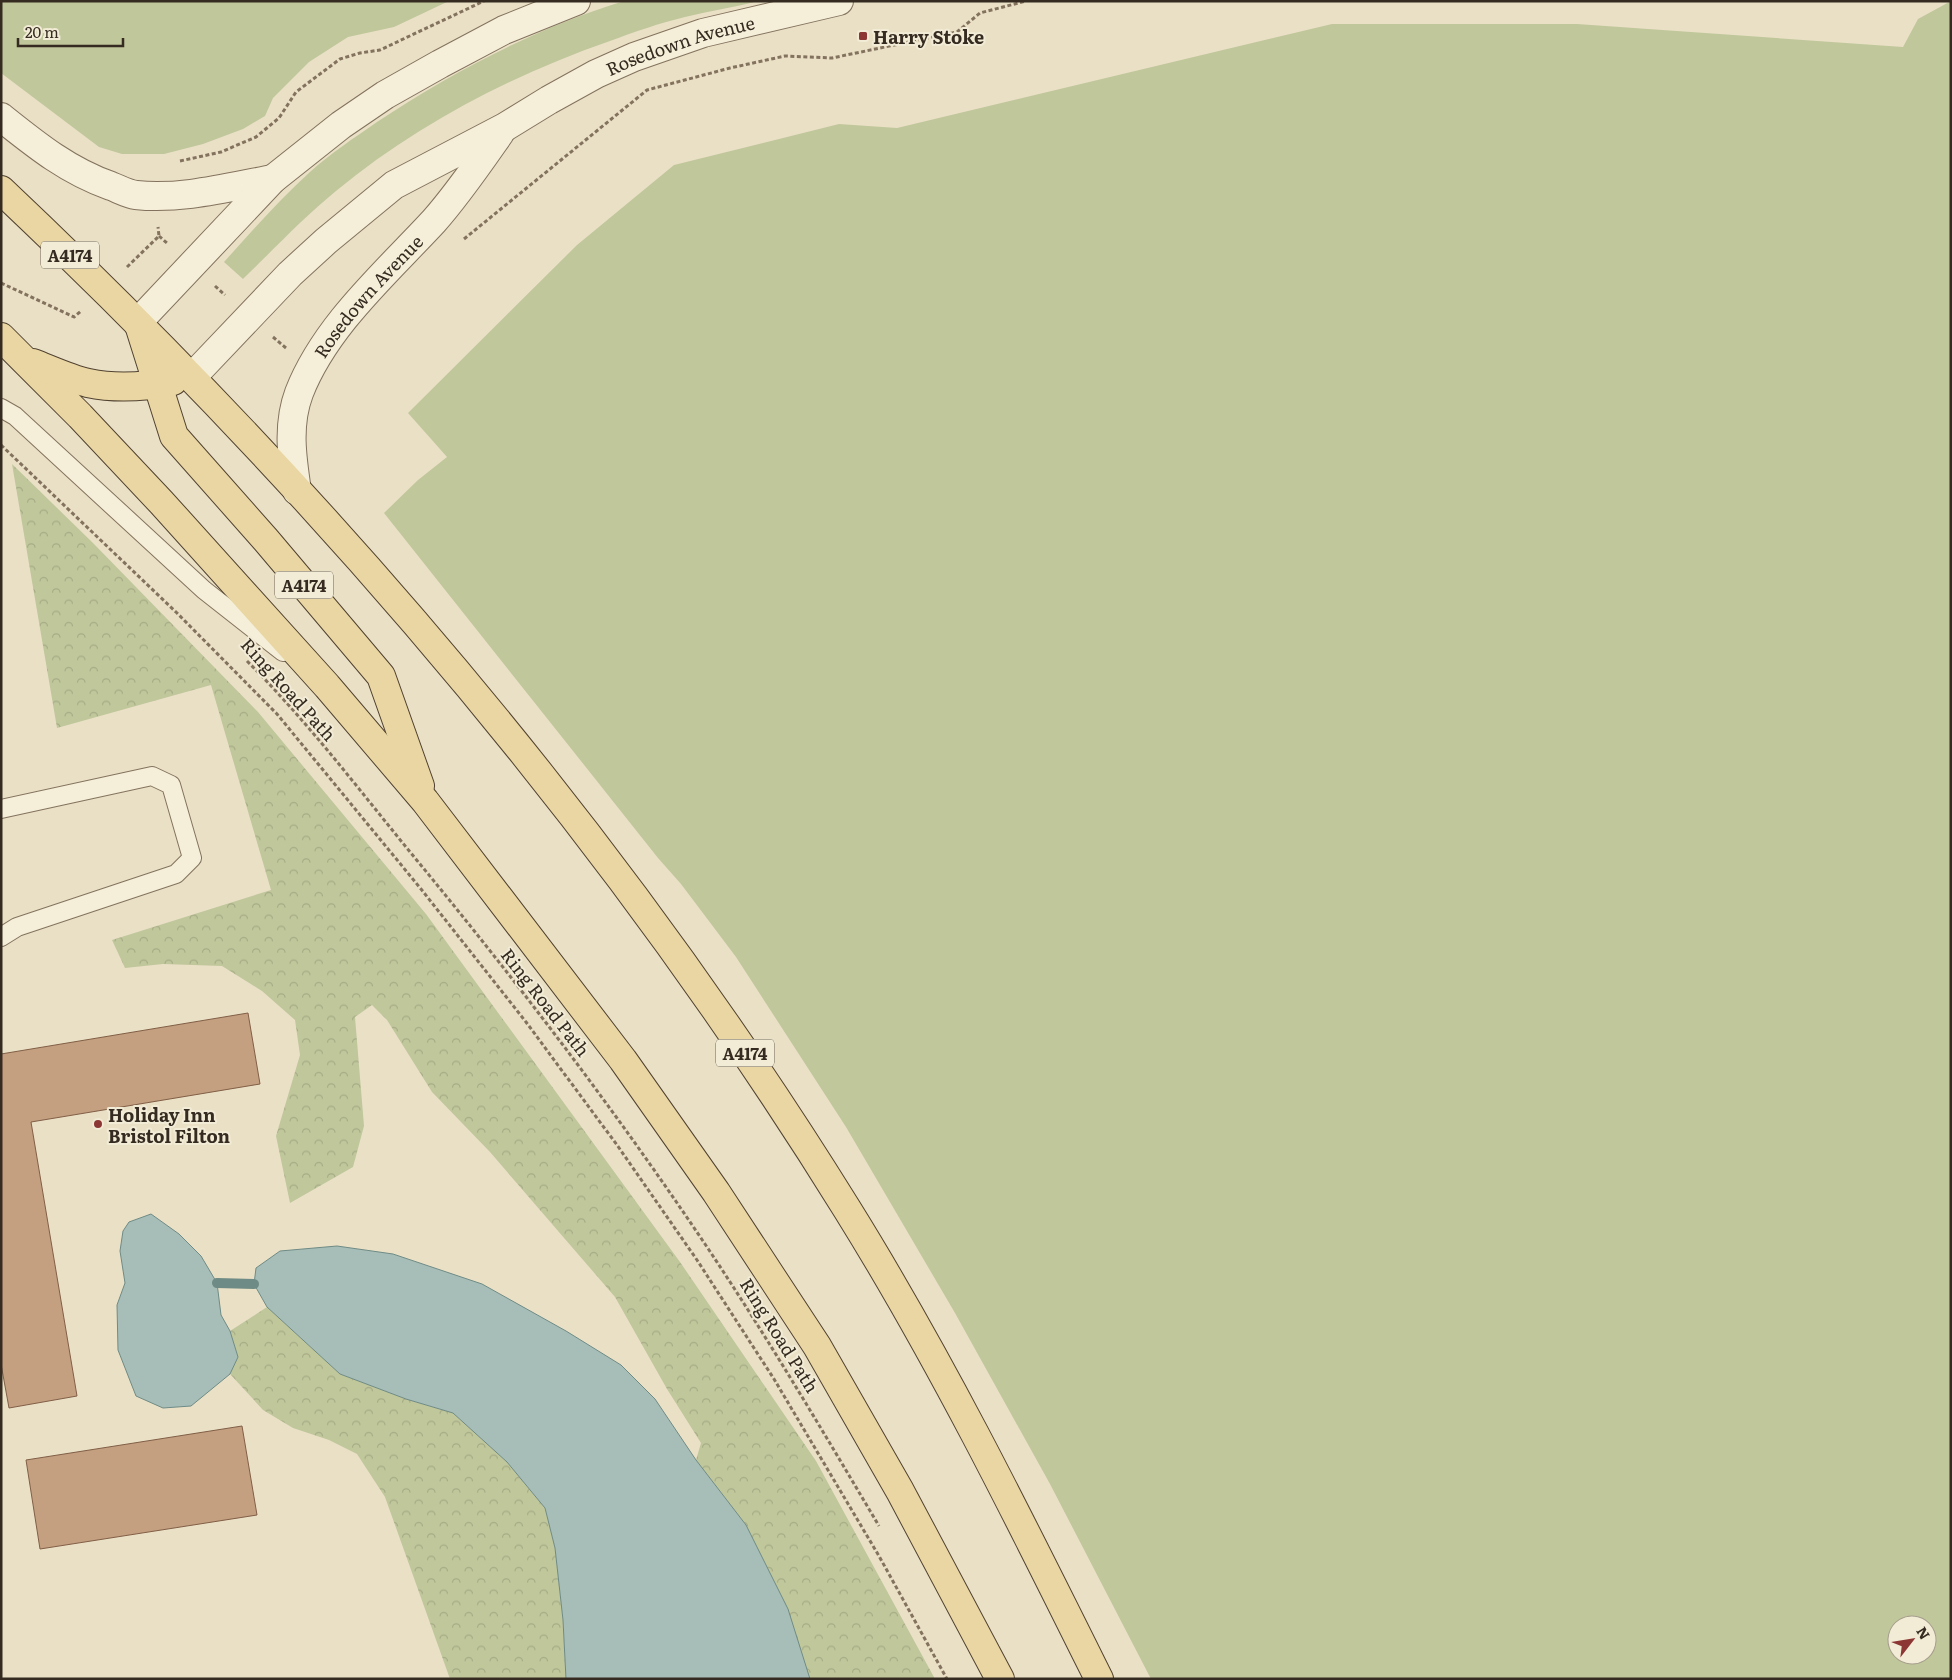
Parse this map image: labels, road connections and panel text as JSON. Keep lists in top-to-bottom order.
{
  "streets": {
    "main road": ["A4174"],
    "street": ["Rosedown Avenue"],
    "path": ["Ring Road Path"]
  },
  "crossings": [
    ["Rosedown Avenue", "A4174"]
  ],
  "places": {
    "transit": ["Harry Stoke"],
    "other": ["Holiday Inn Bristol Filton"]
  },
  "scale_bar": "20 m",
  "north": "top right"
}
